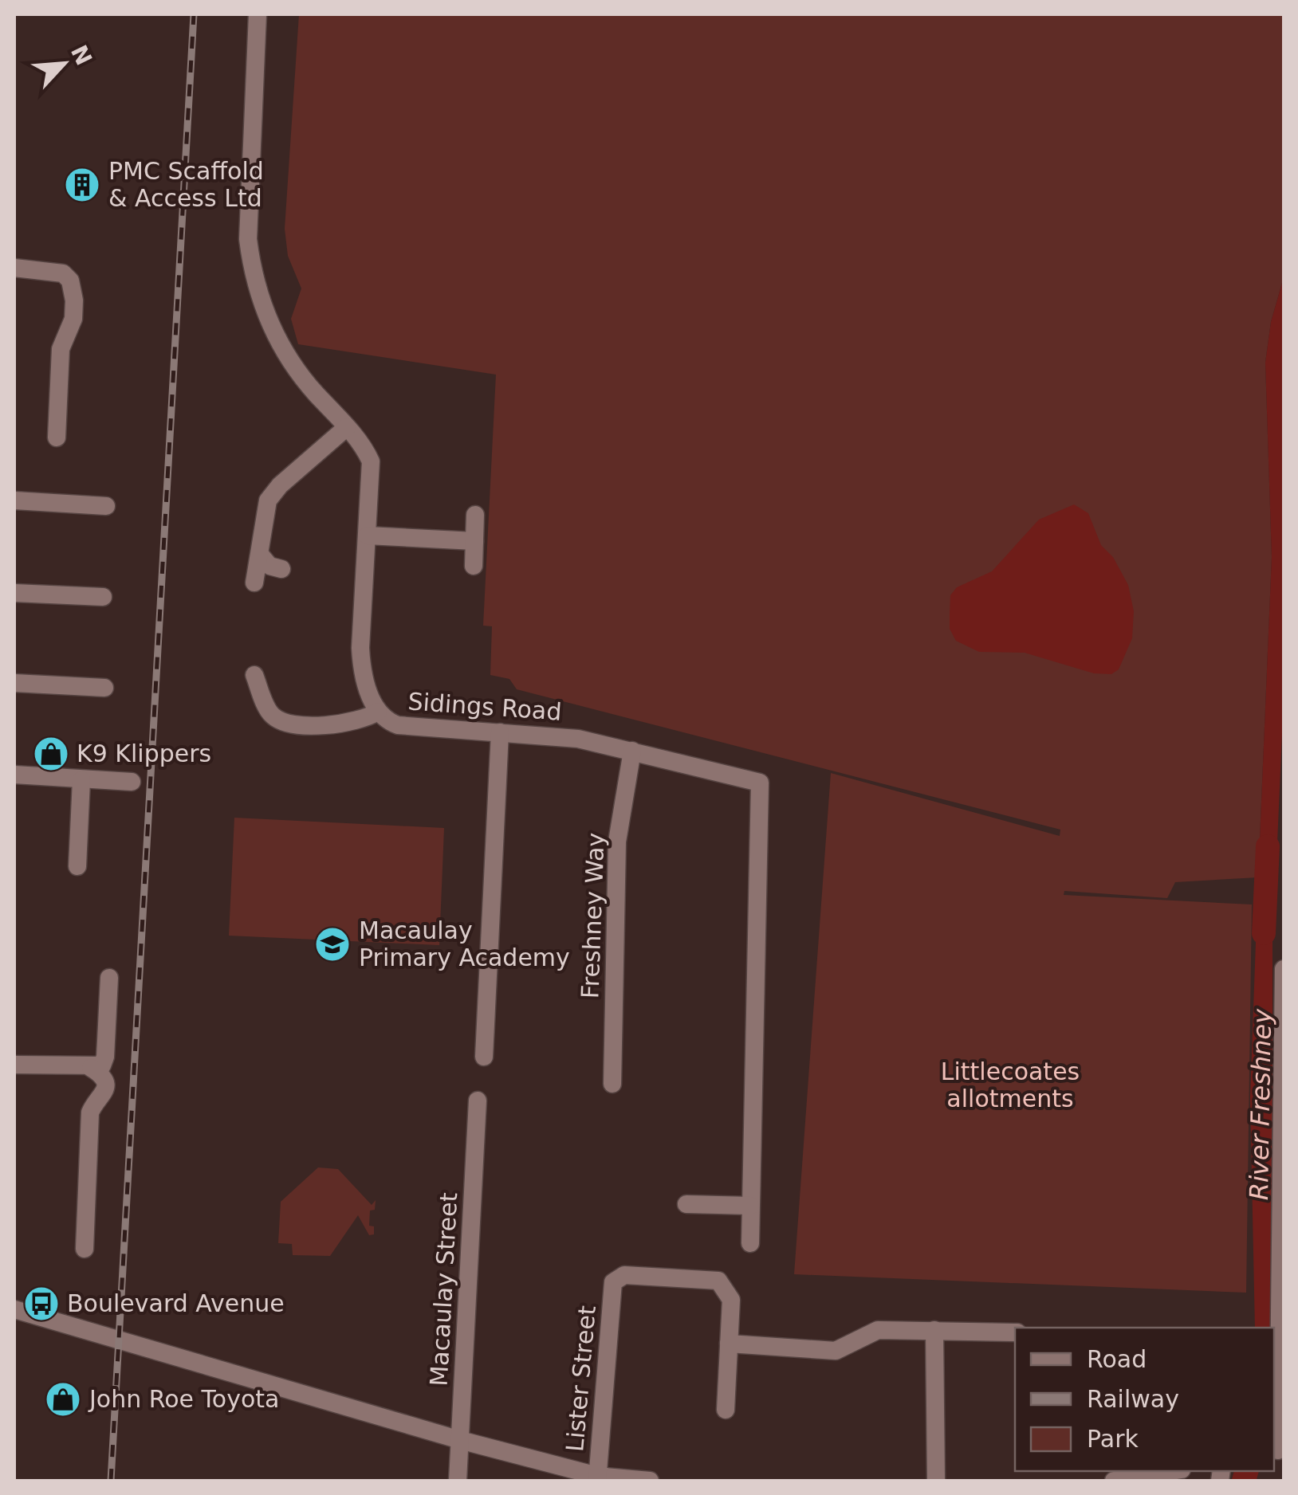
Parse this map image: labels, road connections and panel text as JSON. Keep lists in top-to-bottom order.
{
  "streets": {
    "street": [
      "Sidings Road",
      "Freshney Way",
      "Macaulay Street",
      "Lister Street"
    ]
  },
  "crossings": [
    ["Sidings Road", "Freshney Way"]
  ],
  "water": ["River Freshney"],
  "parks": ["Littlecoates allotments"],
  "places": {
    "building": ["PMC Scaffold & Access Ltd"],
    "shop": ["K9 Klippers", "John Roe Toyota"],
    "school or university": ["Macaulay Primary Academy"],
    "bus stop": ["Boulevard Avenue"]
  },
  "legend": ["Road", "Railway", "Park"],
  "north": "top right"
}
